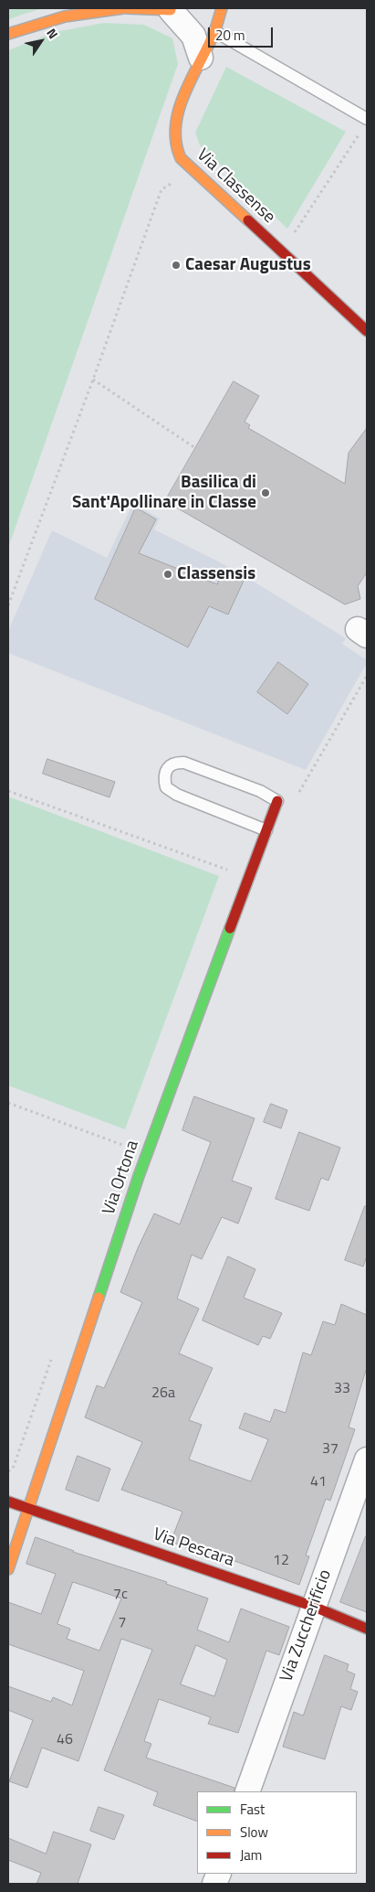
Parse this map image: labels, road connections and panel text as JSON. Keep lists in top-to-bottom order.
{
  "streets": {
    "street": [
      "Via Classense",
      "Via Ortona",
      "Via Pescara",
      "Via Zuccherificio"
    ]
  },
  "crossings": [
    ["Via Ortona", "Via Pescara"],
    ["Via Pescara", "Via Zuccherificio"]
  ],
  "places": ["Caesar Augustus", "Basilica di Sant'Apollinare in Classe", "Classensis"],
  "house_numbers": [
    "33",
    "26a",
    "37",
    "41",
    "12",
    "7c",
    "7",
    "46"
  ],
  "legend": ["Fast", "Slow", "Jam"],
  "scale_bar": "20 m",
  "north": "top right"
}
